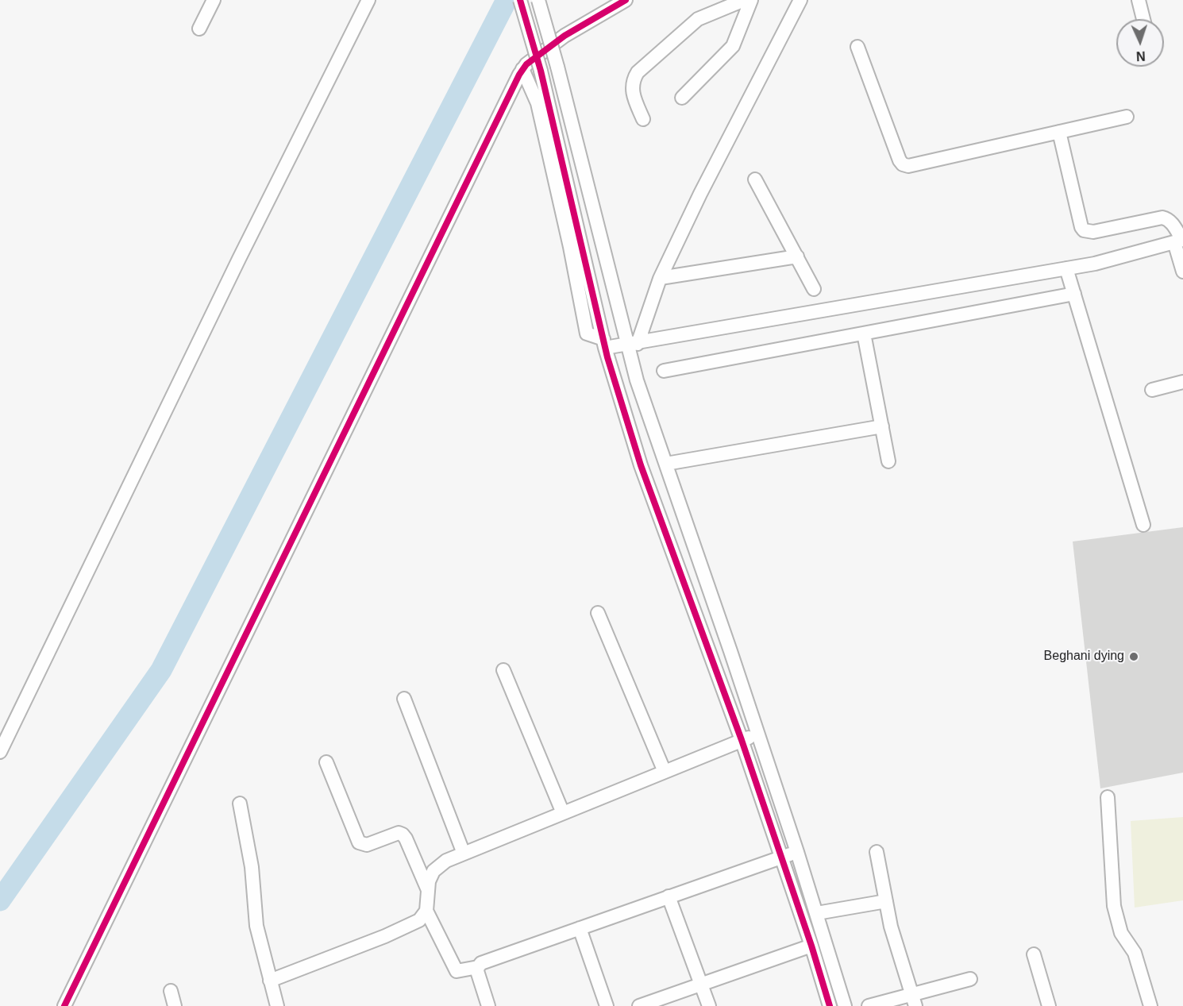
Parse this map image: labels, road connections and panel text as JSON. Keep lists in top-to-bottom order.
{
  "places": ["Beghani dying"],
  "north": "bottom"
}
